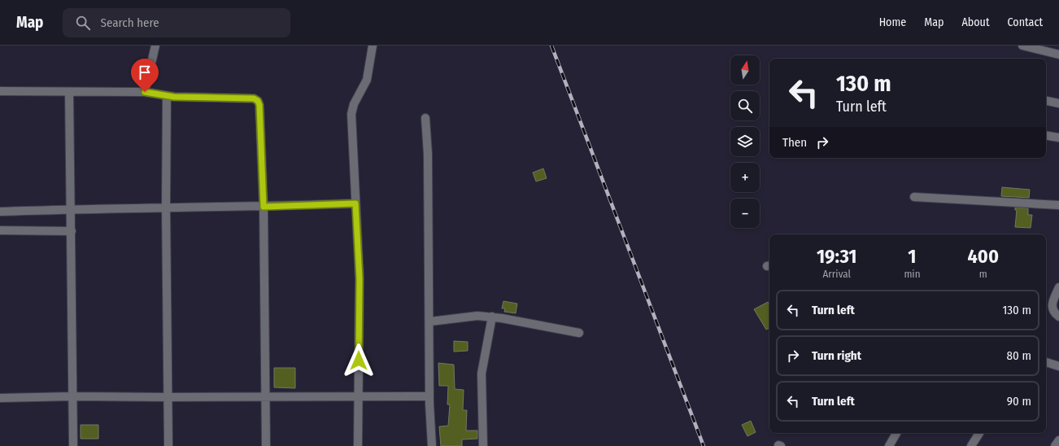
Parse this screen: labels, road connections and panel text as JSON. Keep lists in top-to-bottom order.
{
  "north": "top",
  "page": {
    "header": "Map",
    "search": "Search here",
    "nav": [
      "Home",
      "Map",
      "About",
      "Contact"
    ],
    "map_buttons": ["+", "−"],
    "turn": ["130 m", "Turn left"],
    "then": "Then",
    "eta": [
      "19:31",
      "Arrival",
      "1",
      "min",
      "400",
      "m"
    ],
    "list": [
      {
        "name": "Turn left",
        "value": "130 m"
      },
      {
        "name": "Turn right",
        "value": "80 m"
      },
      {
        "name": "Turn left",
        "value": "90 m"
      }
    ]
  }
}
